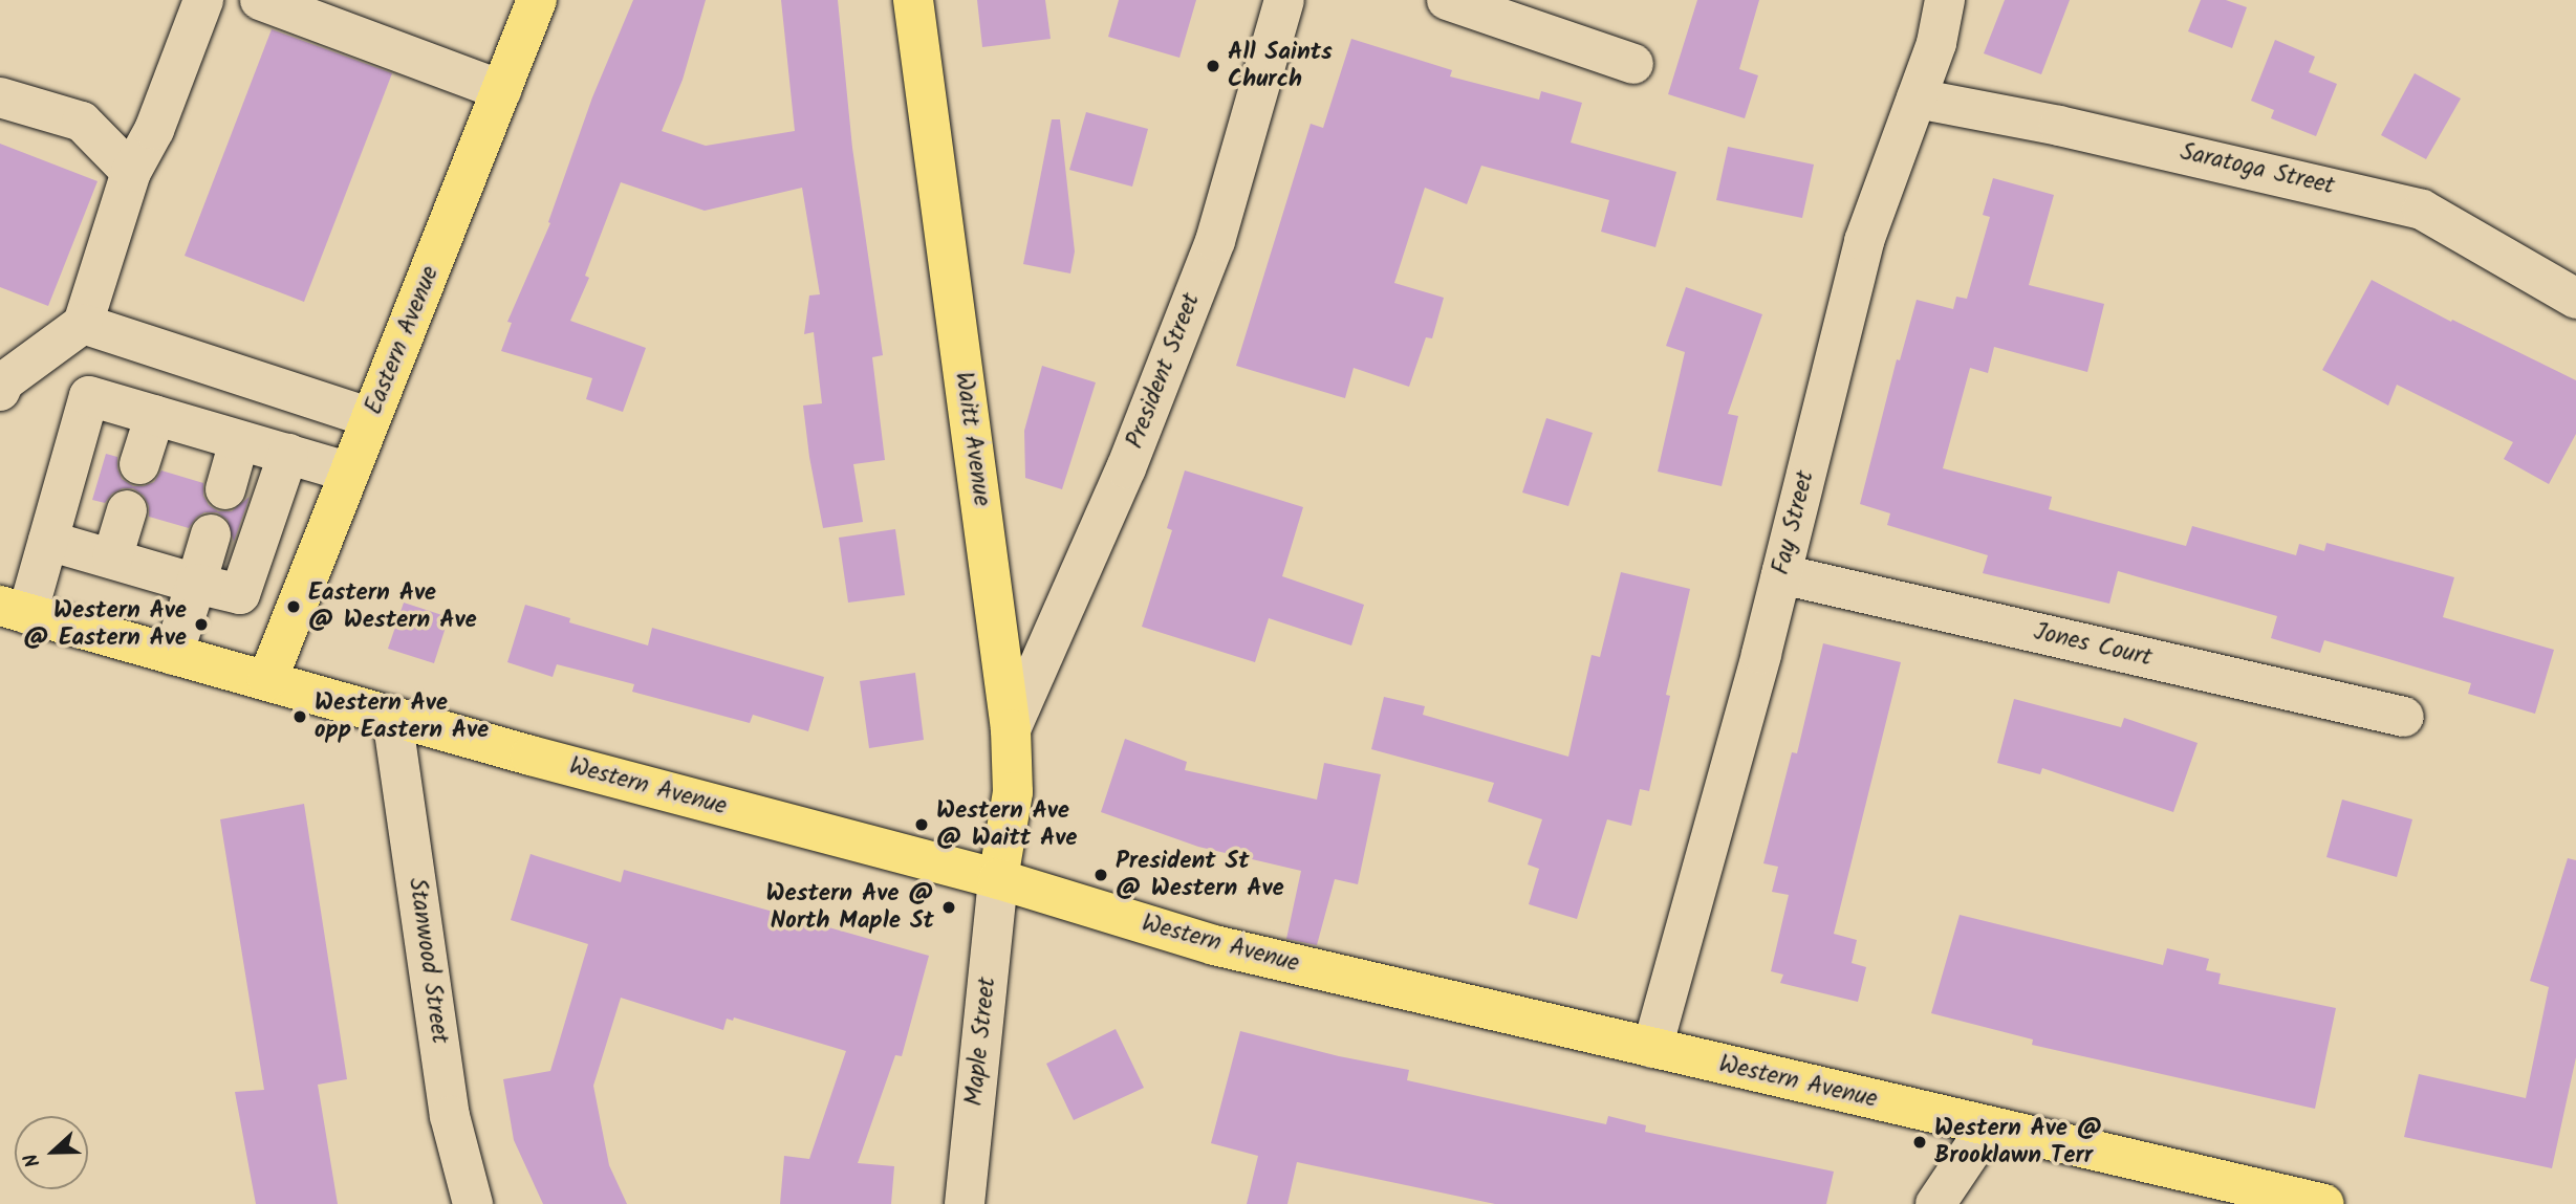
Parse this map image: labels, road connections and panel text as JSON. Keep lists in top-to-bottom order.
{
  "streets": {
    "main road": ["Eastern Avenue", "Waitt Avenue", "Western Avenue"],
    "street": [
      "Saratoga Street",
      "President Street",
      "Fay Street",
      "Jones Court",
      "Stanwood Street",
      "Maple Street"
    ]
  },
  "crossings": [
    ["Saratoga Street", "Fay Street"],
    ["Eastern Avenue", "Western Avenue"],
    ["President Street", "Waitt Avenue"],
    ["Waitt Avenue", "Western Avenue"],
    ["Waitt Avenue", "Maple Street"],
    ["Fay Street", "Jones Court"],
    ["Fay Street", "Western Avenue"],
    ["Western Avenue", "Stanwood Street"],
    ["Western Avenue", "Maple Street"]
  ],
  "places": [
    "All Saints Church",
    "Eastern Ave @ Western Ave",
    "Western Ave @ Eastern Ave",
    "Western Ave opp Eastern Ave",
    "Western Ave @ Waitt Ave",
    "President St @ Western Ave",
    "Western Ave @ North Maple St",
    "Western Ave @ Brooklawn Terr"
  ],
  "north": "left"
}
